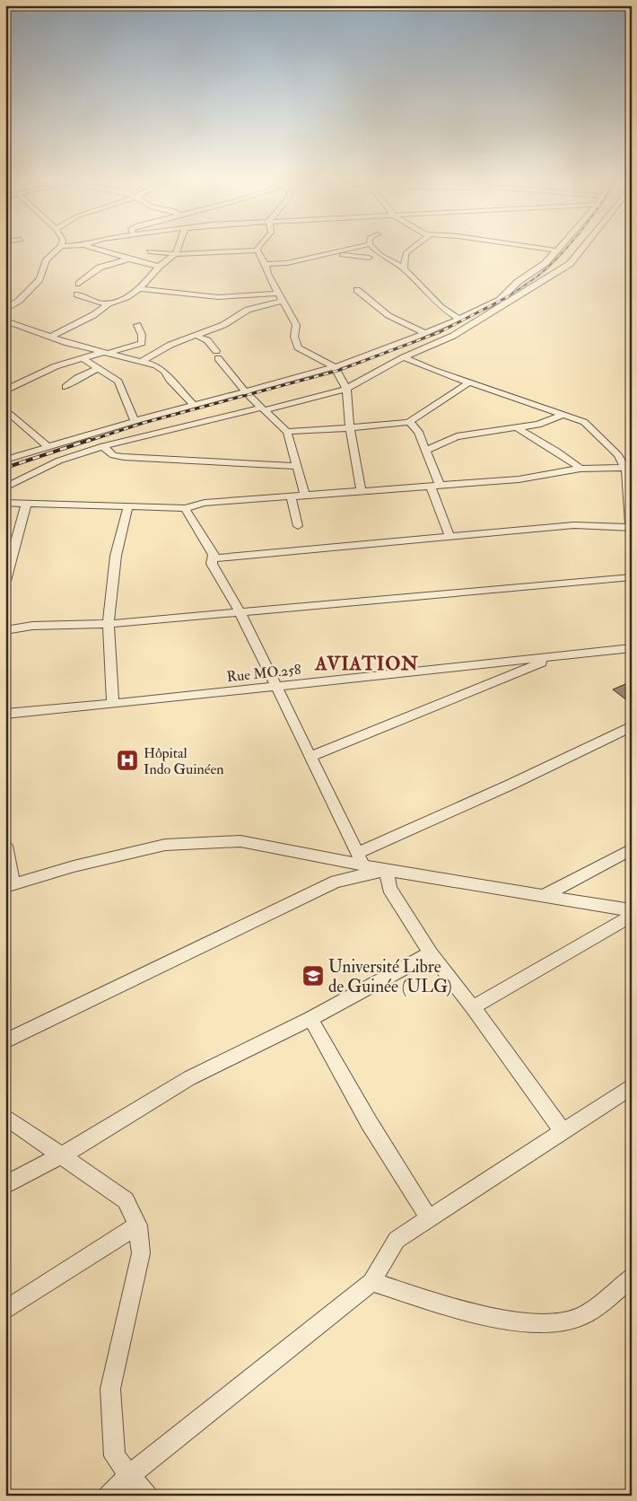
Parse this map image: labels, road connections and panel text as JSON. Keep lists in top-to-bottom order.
{
  "streets": {
    "street": ["Rue MO.258"]
  },
  "districts": ["AVIATION"],
  "places": {
    "hospital": ["Hôpital Indo Guinéen"],
    "school or university": ["Université Libre de Guinée (ULG)"]
  }
}
